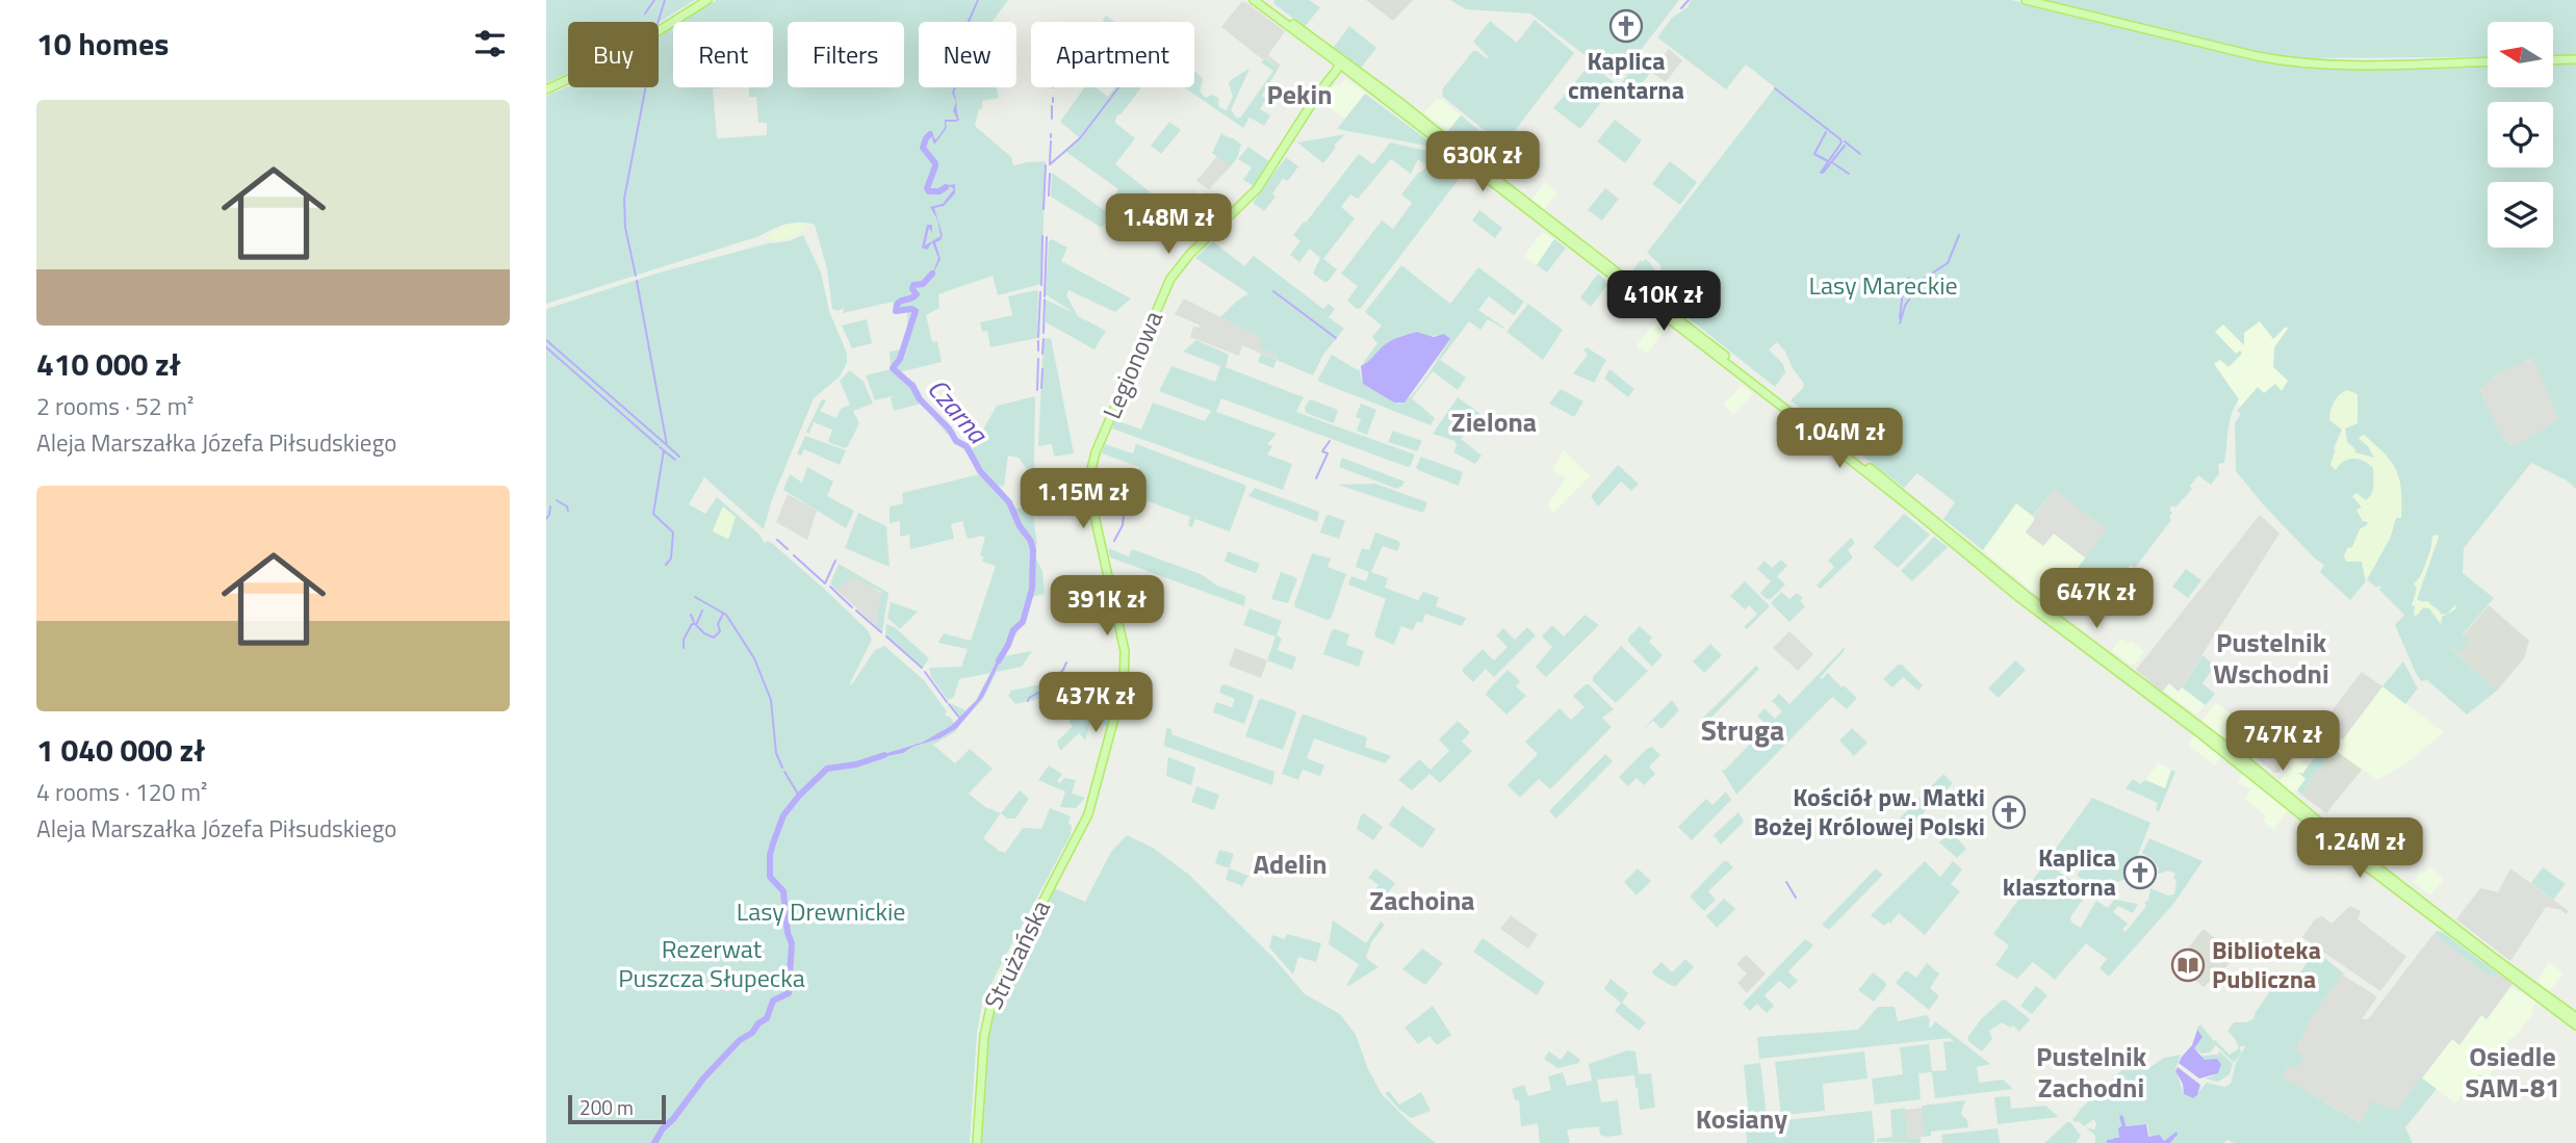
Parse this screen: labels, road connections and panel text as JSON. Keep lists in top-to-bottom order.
{
  "streets": {
    "main road": ["Legionowa", "Strużańska"]
  },
  "crossings": [
    ["Legionowa", "Strużańska"]
  ],
  "districts": [
    "Pekin",
    "Zielona",
    "Pustelnik Wschodni",
    "Struga",
    "Adelin",
    "Zachoina",
    "Pustelnik Zachodni",
    "Osiedle SAM-81",
    "Kosiany"
  ],
  "water": ["Czarna"],
  "parks": ["Lasy Mareckie", "Lasy Drewnickie", "Rezerwat Puszcza Słupecka"],
  "places": {
    "church": ["Kaplica cmentarna", "Kościół pw. Matki Bożej Królowej Polski", "Kaplica klasztorna"],
    "library": ["Biblioteka Publiczna"]
  },
  "scale_bar": "200 m",
  "north": "left",
  "page": {
    "heading": "10 homes",
    "chip": [
      "Buy",
      "Rent",
      "Filters",
      "New",
      "Apartment"
    ],
    "list": [
      {
        "name": "410 000 zł",
        "note": "2 rooms · 52 m² · Aleja Marszałka Józefa Piłsudskiego"
      },
      {
        "name": "1 040 000 zł",
        "note": "4 rooms · 120 m² · Aleja Marszałka Józefa Piłsudskiego"
      }
    ],
    "price": [
      "630K zł",
      "1.48M zł",
      "410K zł",
      "1.04M zł",
      "1.15M zł",
      "647K zł",
      "391K zł",
      "437K zł",
      "747K zł",
      "1.24M zł"
    ],
    "scale": "200 m"
  }
}
